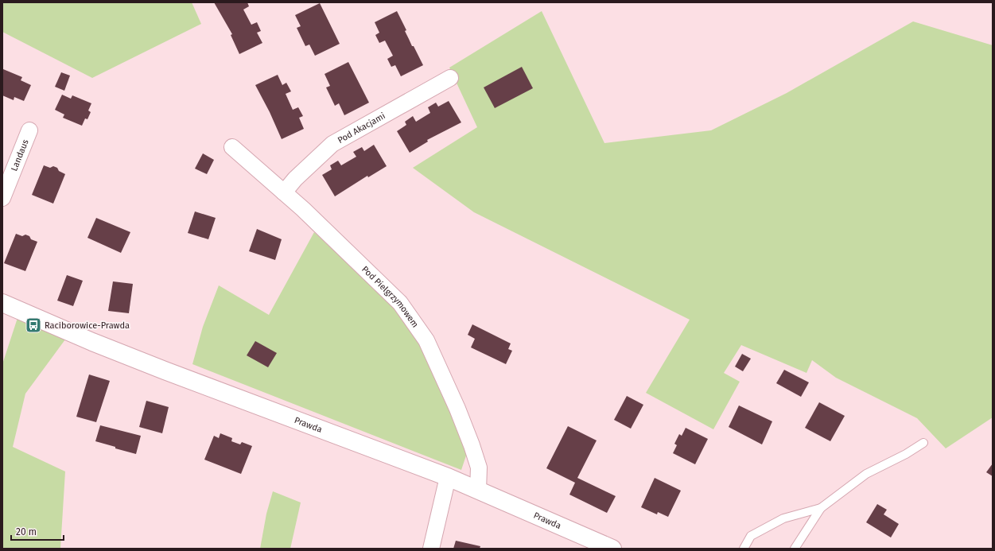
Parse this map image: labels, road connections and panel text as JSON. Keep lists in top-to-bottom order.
{
  "streets": {
    "street": [
      "Pod Akacjami",
      "Landaus",
      "Pod Pielgrzymowem",
      "Prawda"
    ]
  },
  "crossings": [
    ["Pod Akacjami", "Pod Pielgrzymowem"],
    ["Pod Pielgrzymowem", "Prawda"]
  ],
  "places": {
    "bus stop": ["Raciborowice-Prawda"]
  },
  "scale_bar": "20 m"
}
